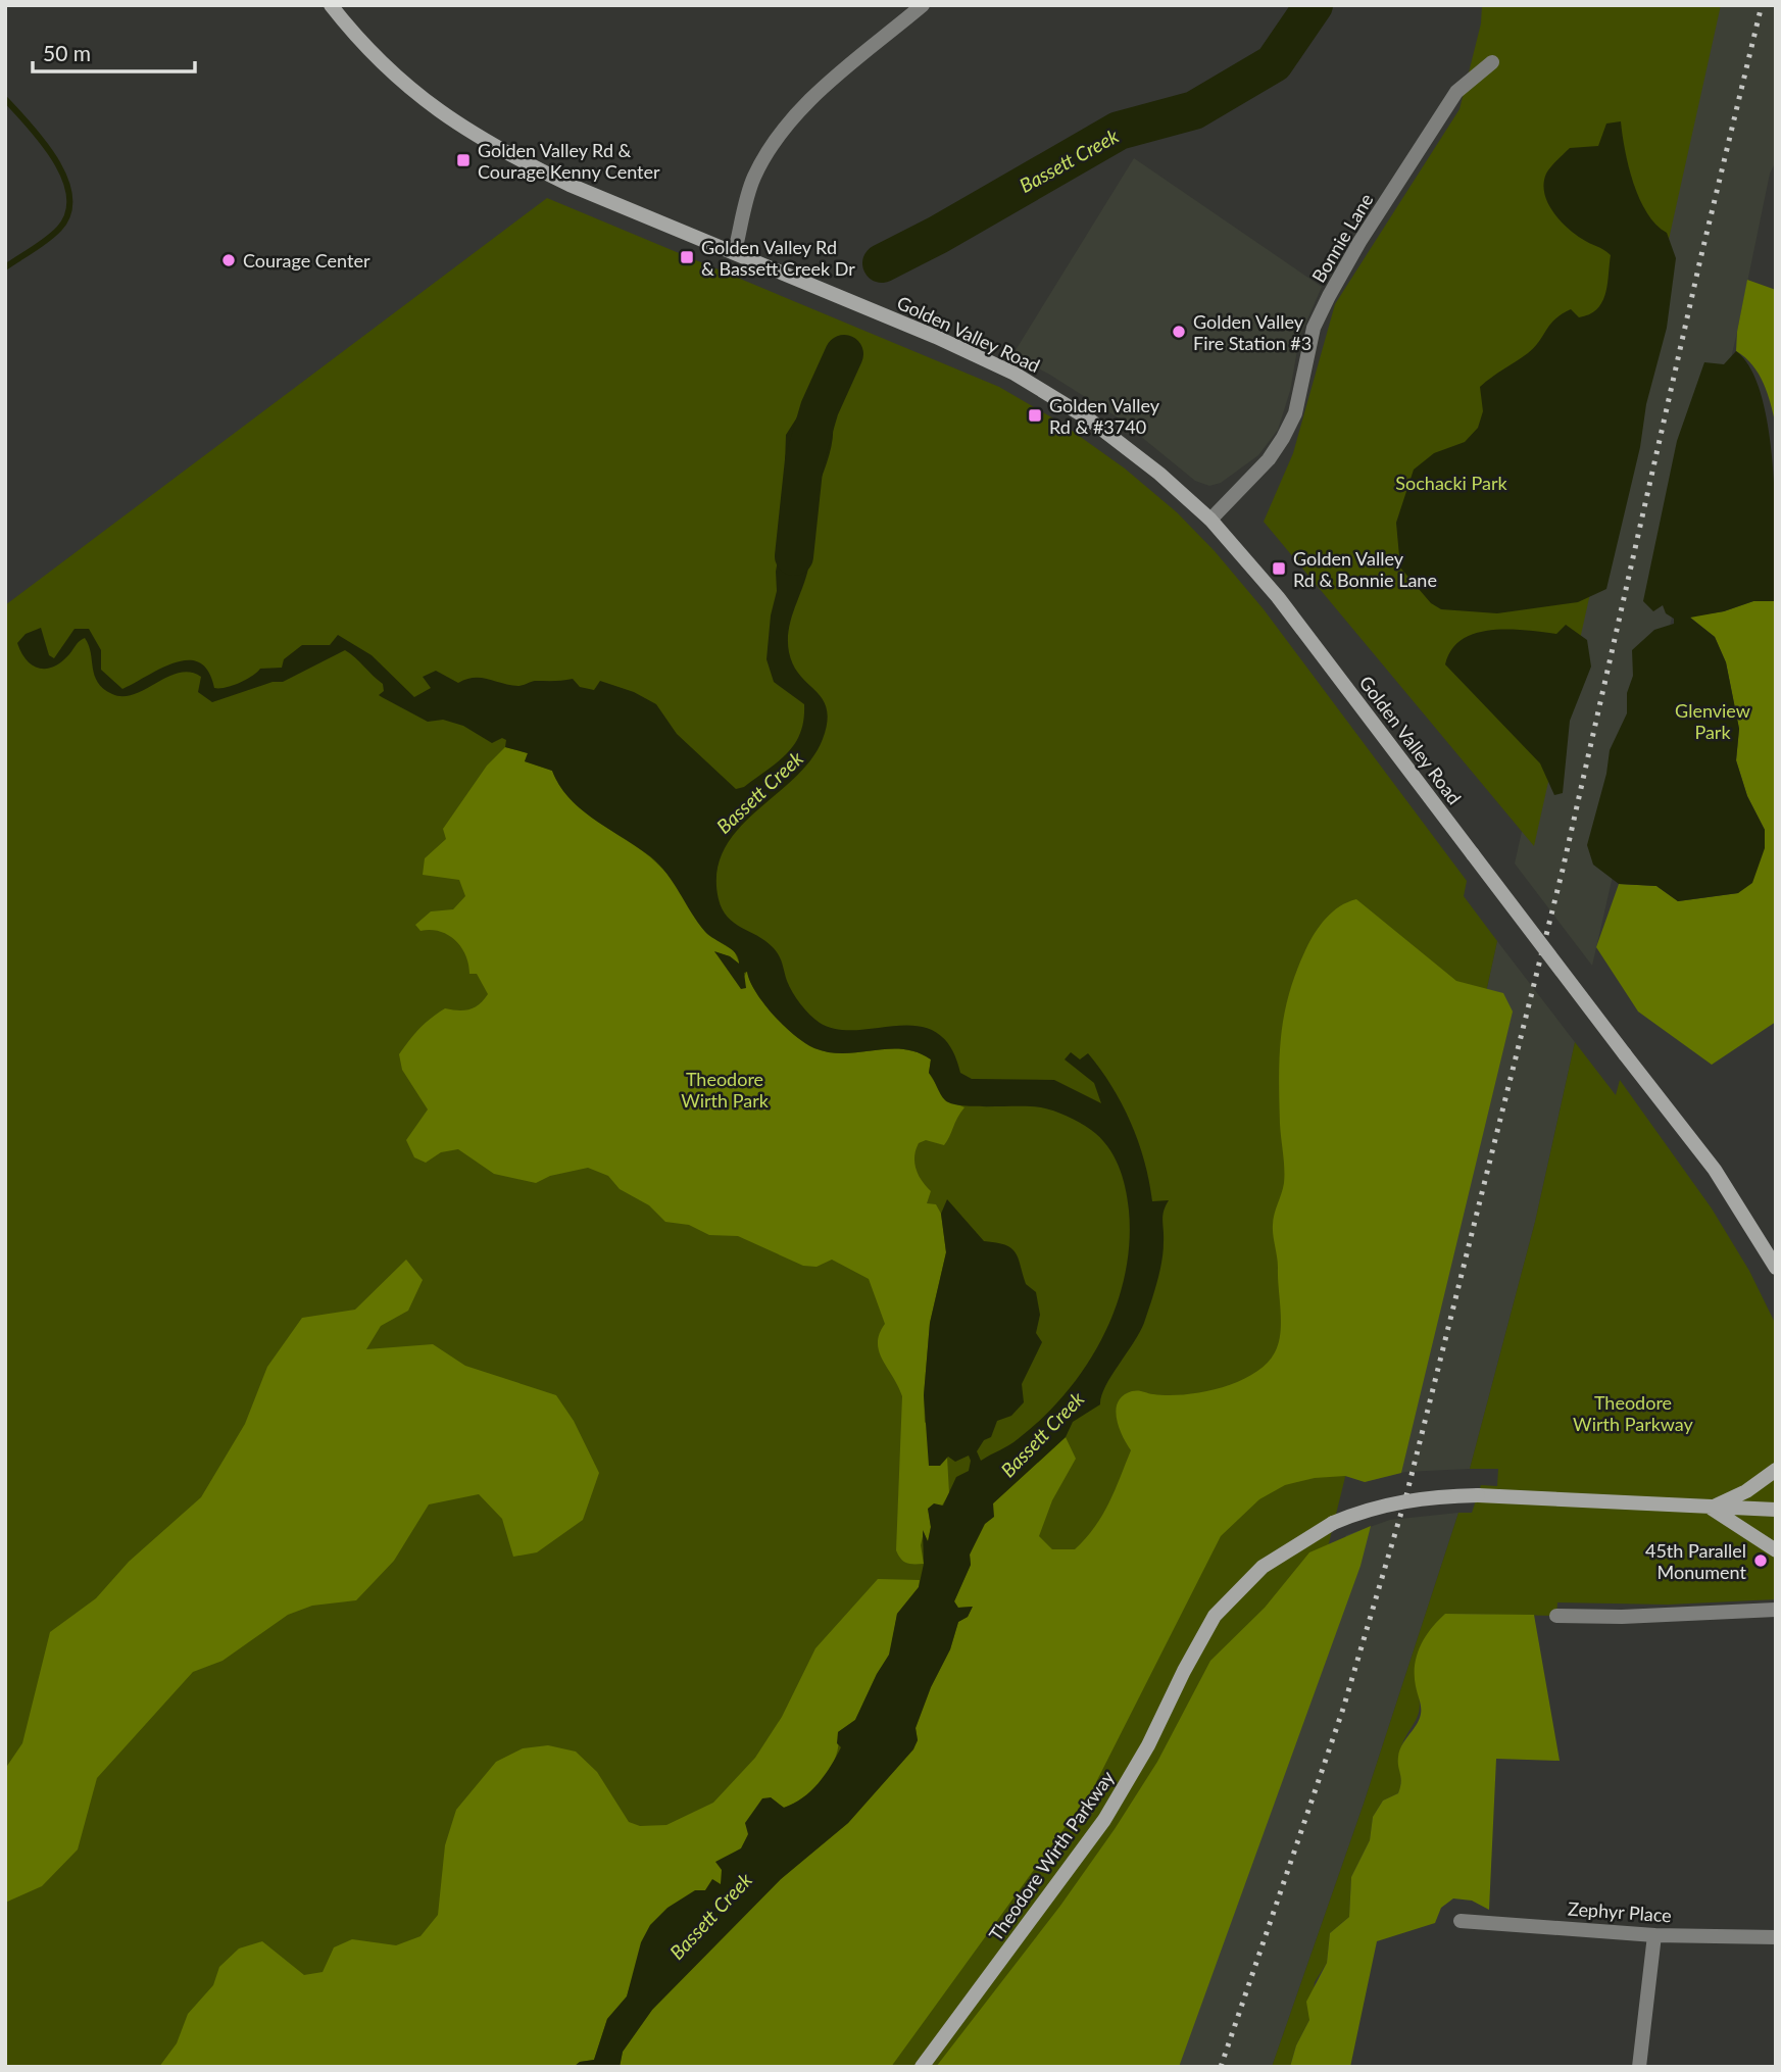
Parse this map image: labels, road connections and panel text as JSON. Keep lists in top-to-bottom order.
{
  "streets": {
    "street": [
      "Bonnie Lane",
      "Golden Valley Road",
      "Theodore Wirth Parkway",
      "Zephyr Place"
    ]
  },
  "crossings": [
    ["Bonnie Lane", "Golden Valley Road"]
  ],
  "water": ["Bassett Creek"],
  "parks": [
    "Sochacki Park",
    "Glenview Park",
    "Theodore Wirth Park",
    "Theodore Wirth Parkway"
  ],
  "places": {
    "transit": [
      "Golden Valley Rd & Courage Kenny Center",
      "Golden Valley Rd & Bassett Creek Dr",
      "Golden Valley Rd & #3740",
      "Golden Valley Rd & Bonnie Lane"
    ],
    "other": ["Courage Center", "Golden Valley Fire Station #3", "45th Parallel Monument"]
  },
  "scale_bar": "50 m"
}
